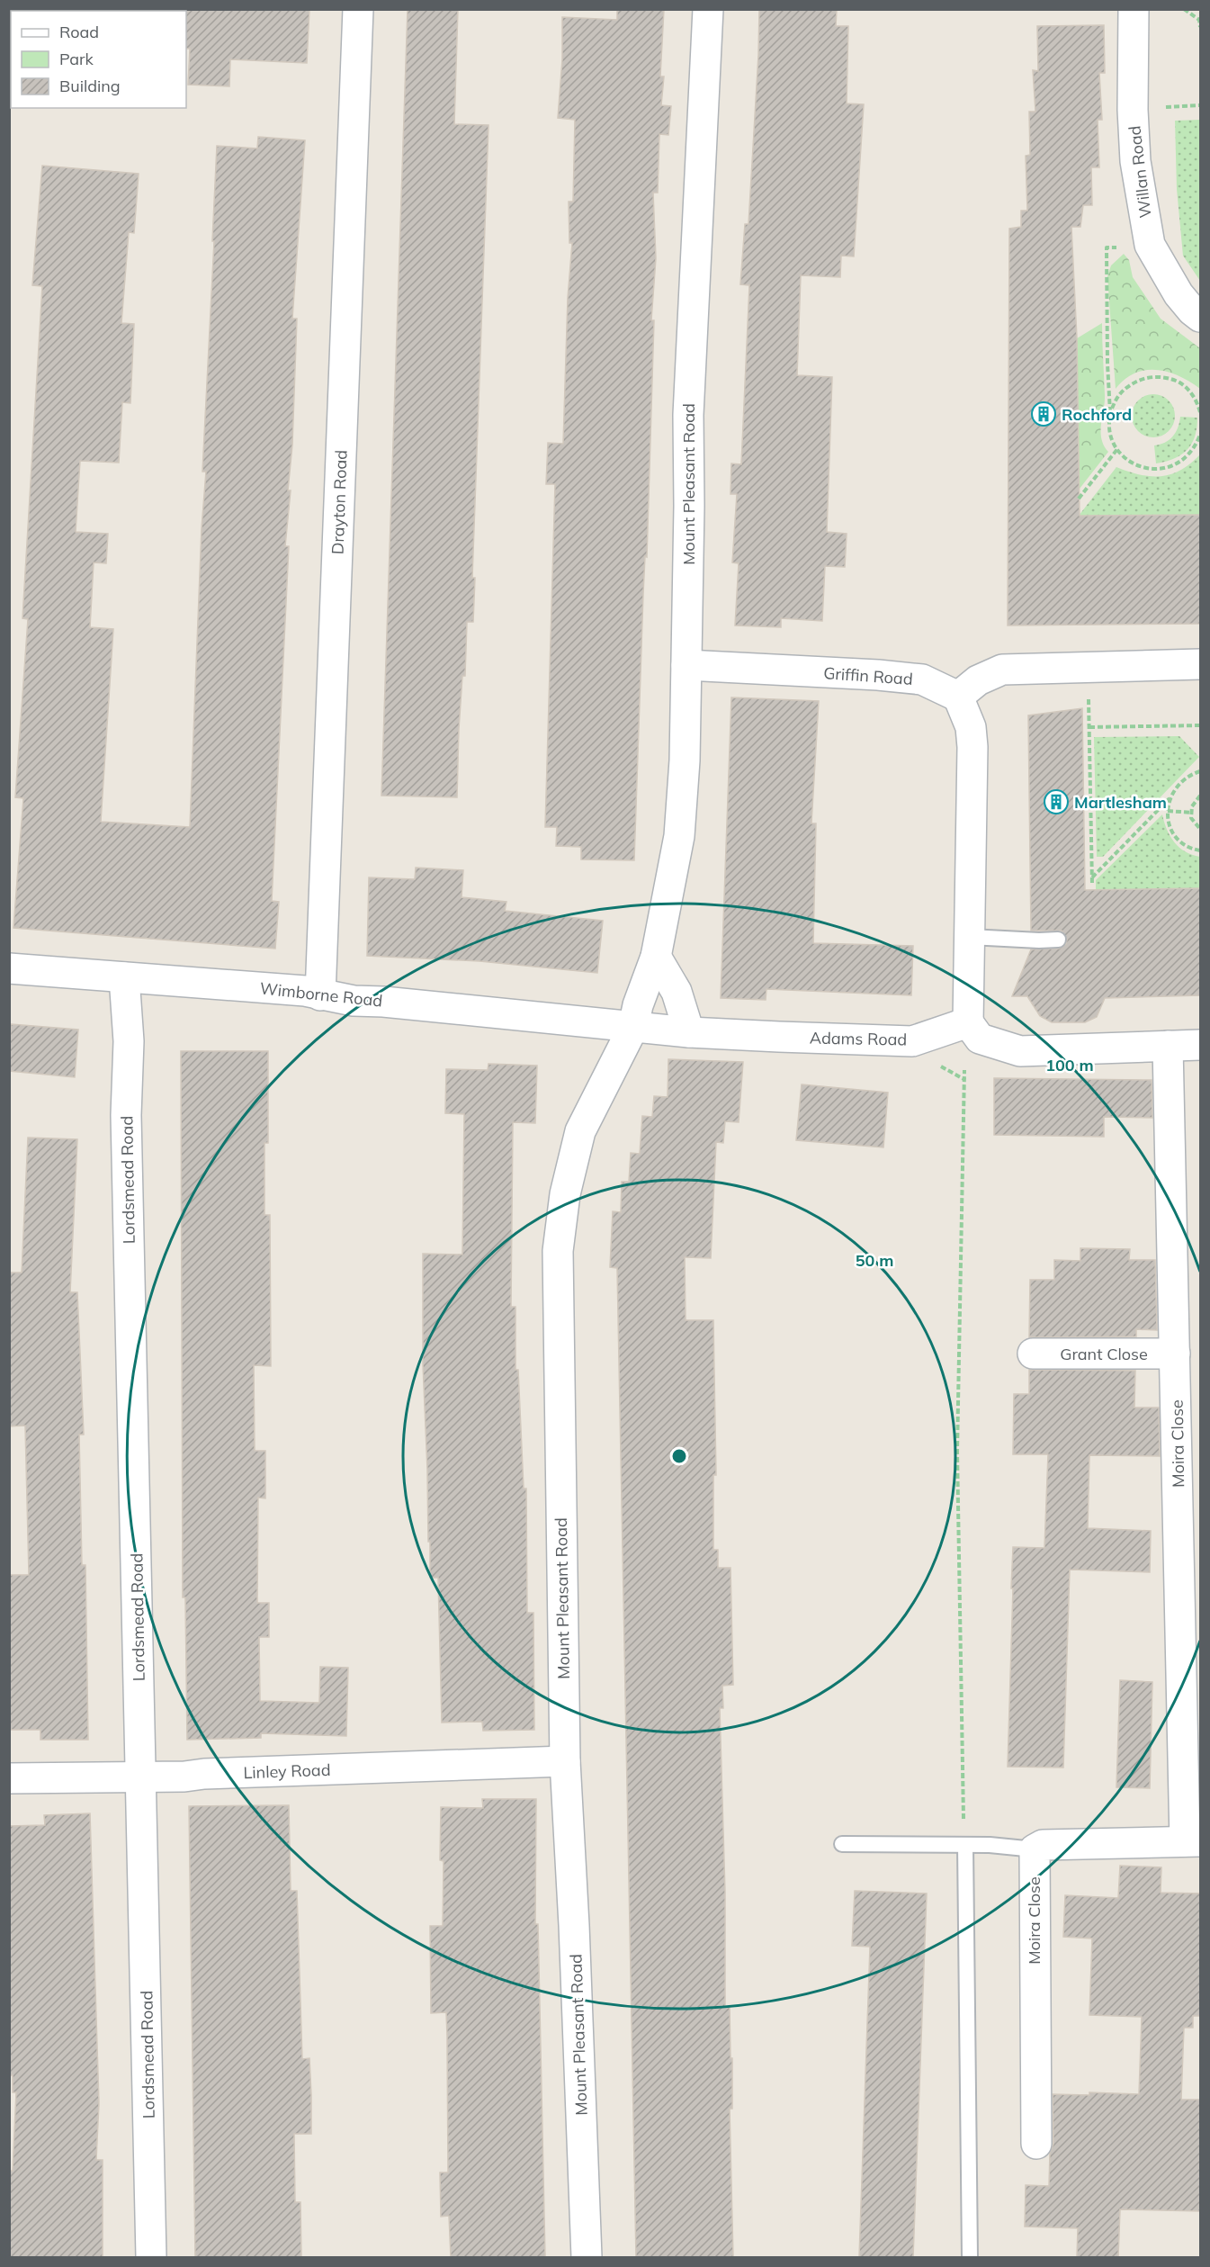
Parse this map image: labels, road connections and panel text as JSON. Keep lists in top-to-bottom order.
{
  "streets": {
    "street": [
      "Willan Road",
      "Mount Pleasant Road",
      "Drayton Road",
      "Griffin Road",
      "Wimborne Road",
      "Adams Road",
      "Lordsmead Road",
      "Grant Close",
      "Moira Close",
      "Linley Road"
    ]
  },
  "crossings": [
    ["Mount Pleasant Road", "Griffin Road"],
    ["Mount Pleasant Road", "Wimborne Road"],
    ["Mount Pleasant Road", "Adams Road"],
    ["Mount Pleasant Road", "Linley Road"],
    ["Drayton Road", "Wimborne Road"],
    ["Wimborne Road", "Adams Road"],
    ["Wimborne Road", "Lordsmead Road"],
    ["Lordsmead Road", "Linley Road"],
    ["Grant Close", "Moira Close"]
  ],
  "places": {
    "building": ["Rochford", "Martlesham"]
  },
  "legend": ["Road", "Park", "Building"],
  "rings": ["100 m", "50 m"]
}
